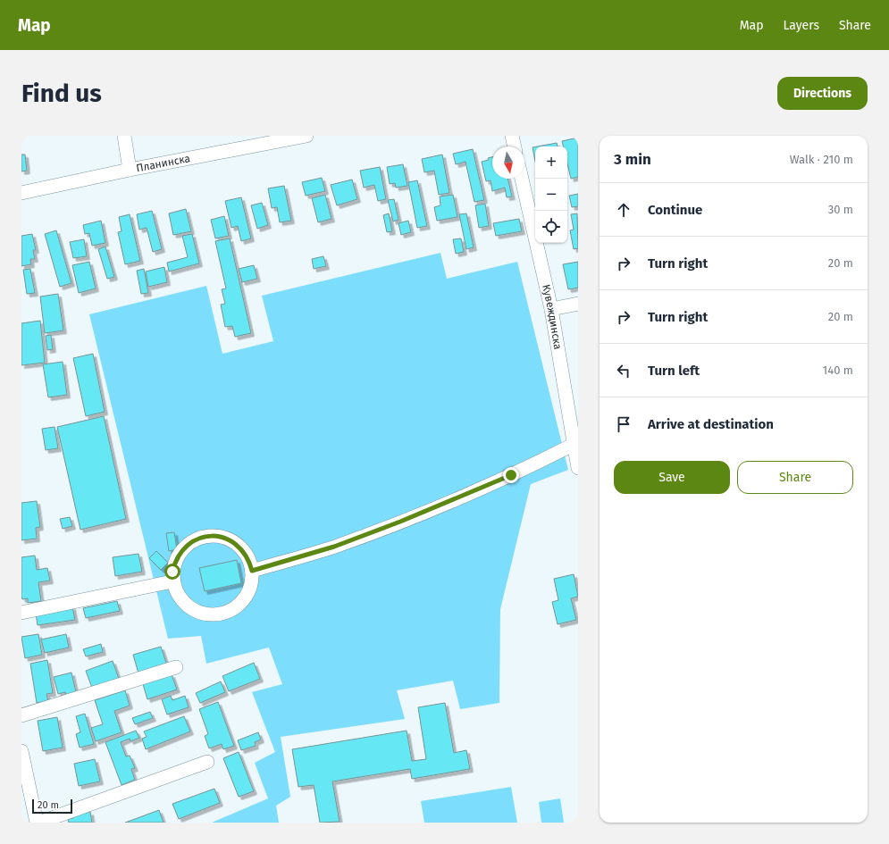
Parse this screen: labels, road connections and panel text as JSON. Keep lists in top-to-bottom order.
{
  "streets": {
    "street": ["Планинска", "Кувеждинска"]
  },
  "scale_bar": "20 m",
  "north": "bottom",
  "page": {
    "header": "Map",
    "nav": ["Map", "Layers", "Share"],
    "buttons": [
      "Directions",
      ["Save", "Share"]
    ],
    "title": "Find us",
    "heading": ["3 min", "Walk · 210 m"],
    "map_buttons": ["+", "−"],
    "list": [
      ["Continue", "30 m"],
      ["Turn right", "20 m"],
      ["Turn right", "20 m"],
      ["Turn left", "140 m"],
      "Arrive at destination"
    ],
    "scale": "20 m"
  }
}
